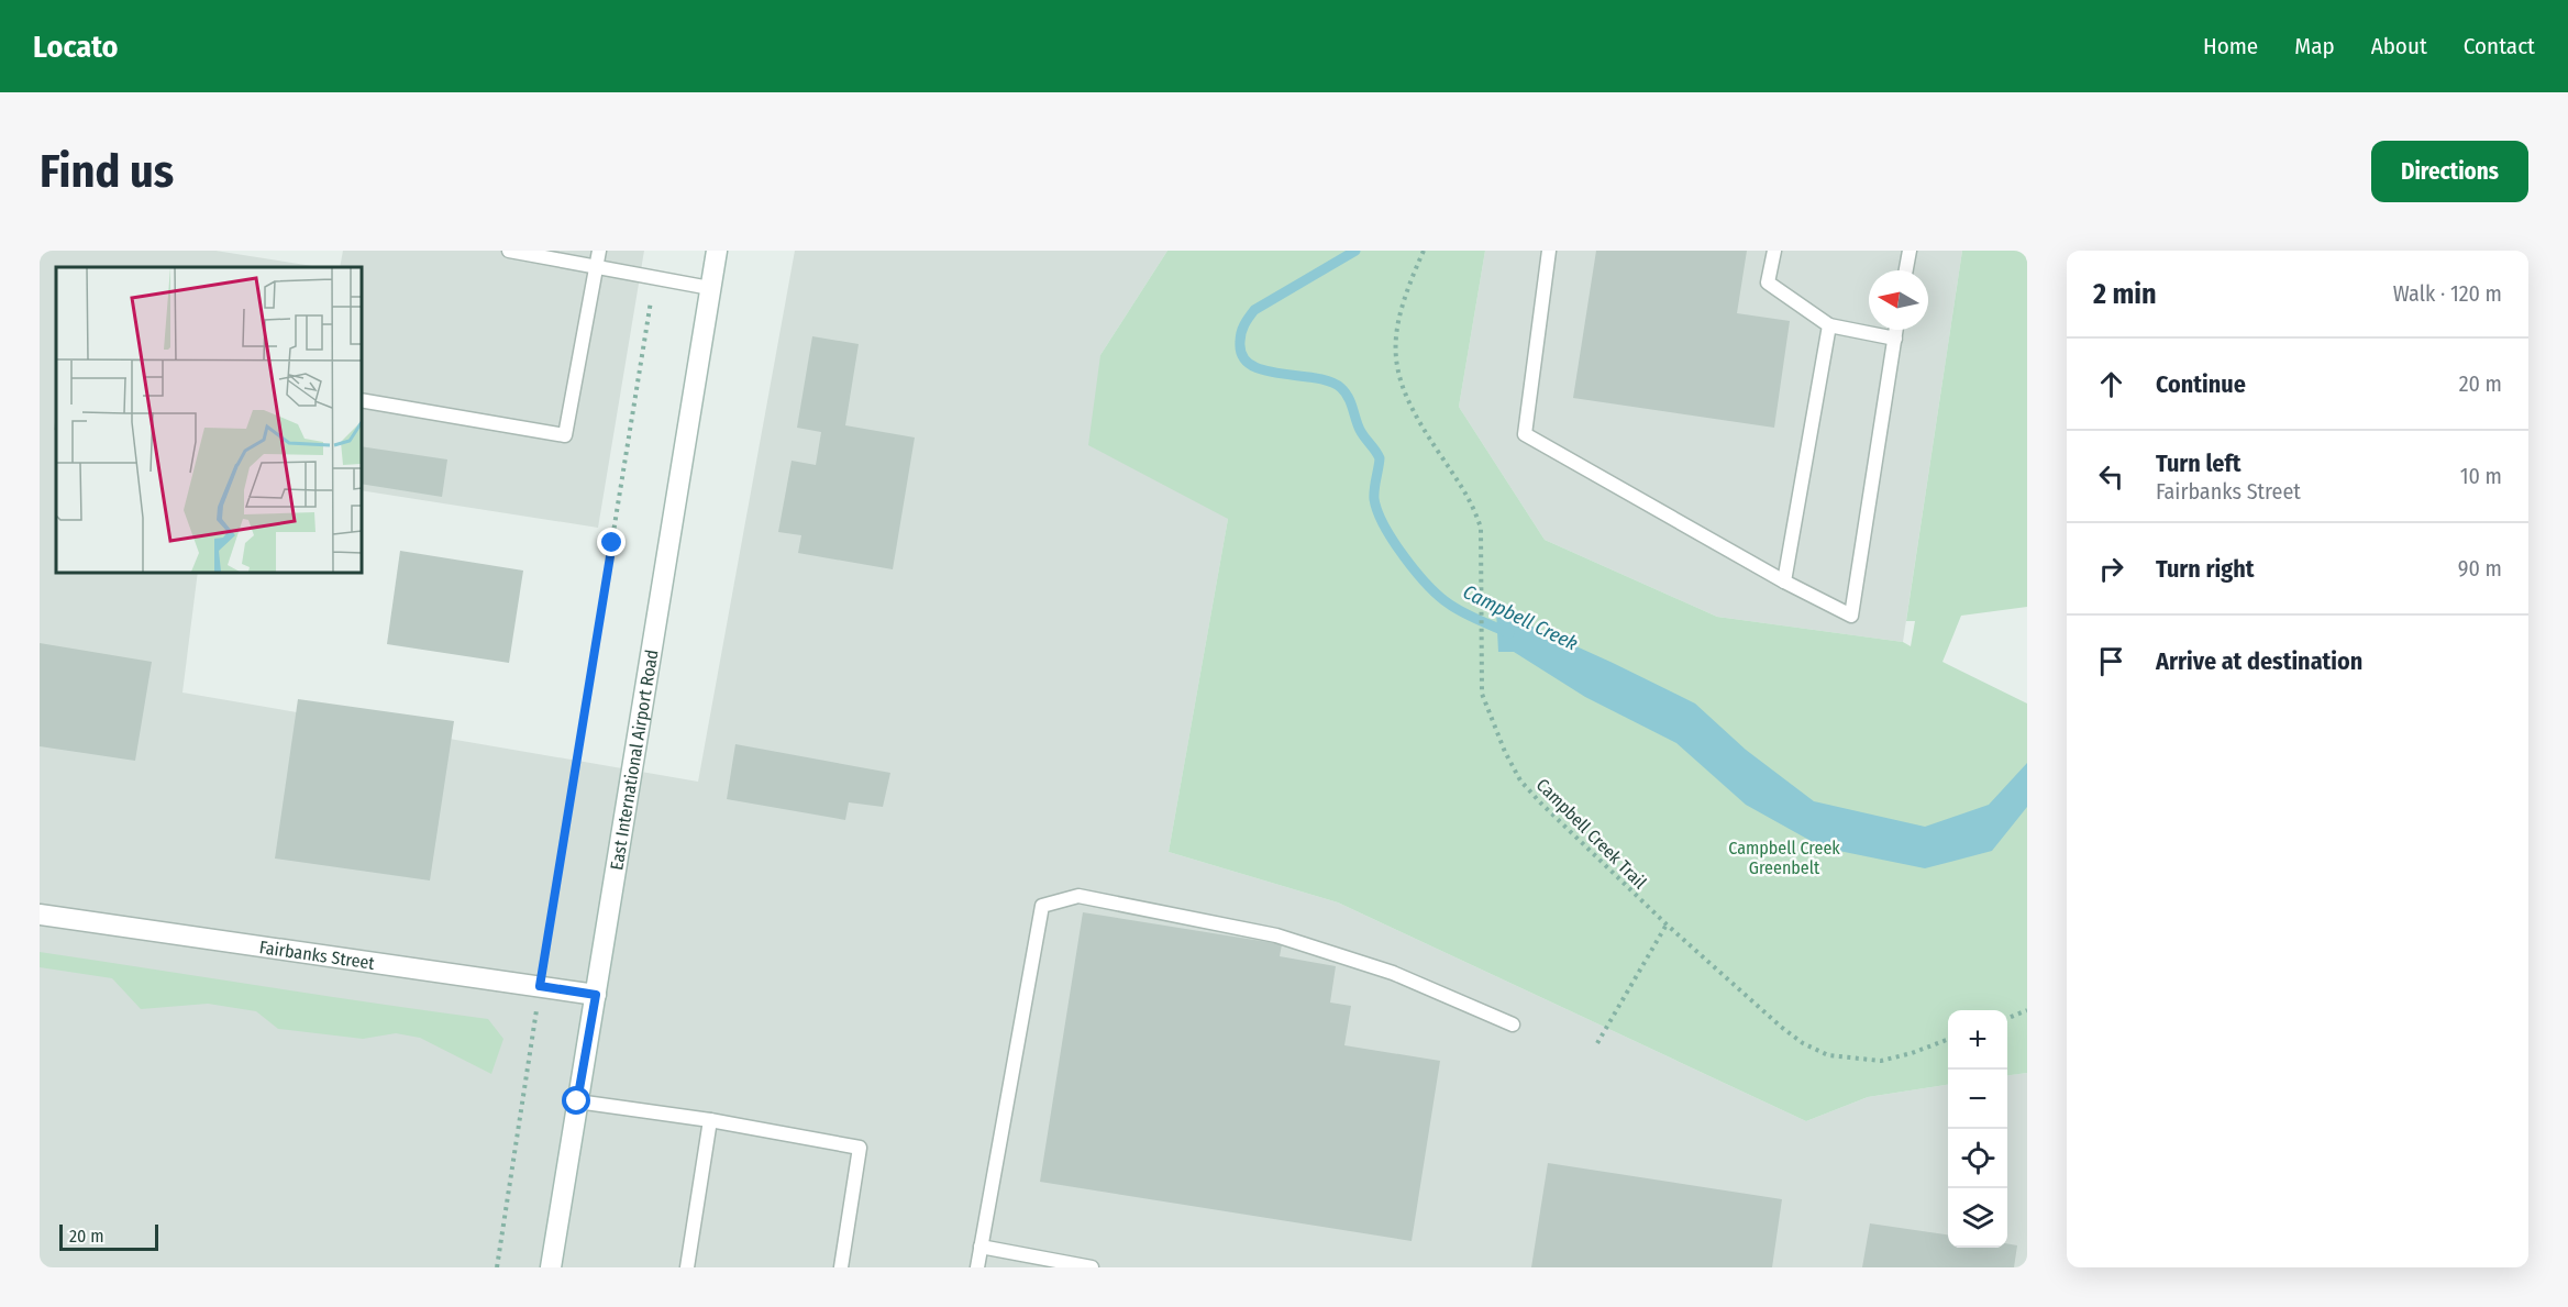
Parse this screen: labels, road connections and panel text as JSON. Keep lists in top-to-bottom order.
{
  "streets": {
    "main road": ["East International Airport Road", "Fairbanks Street"],
    "path": ["Campbell Creek Trail"]
  },
  "crossings": [
    ["East International Airport Road", "Fairbanks Street"]
  ],
  "water": ["Campbell Creek"],
  "parks": ["Campbell Creek Greenbelt"],
  "scale_bar": "20 m",
  "north": "left",
  "page": {
    "header": "Locato",
    "nav": [
      "Home",
      "Map",
      "About",
      "Contact"
    ],
    "buttons": "Directions",
    "title": "Find us",
    "heading": ["2 min", "Walk · 120 m"],
    "list": [
      ["Continue", "20 m"],
      ["Turn left", "Fairbanks Street", "10 m"],
      ["Turn right", "90 m"],
      "Arrive at destination"
    ],
    "map_buttons": ["+", "−"],
    "scale": "20 m"
  }
}
